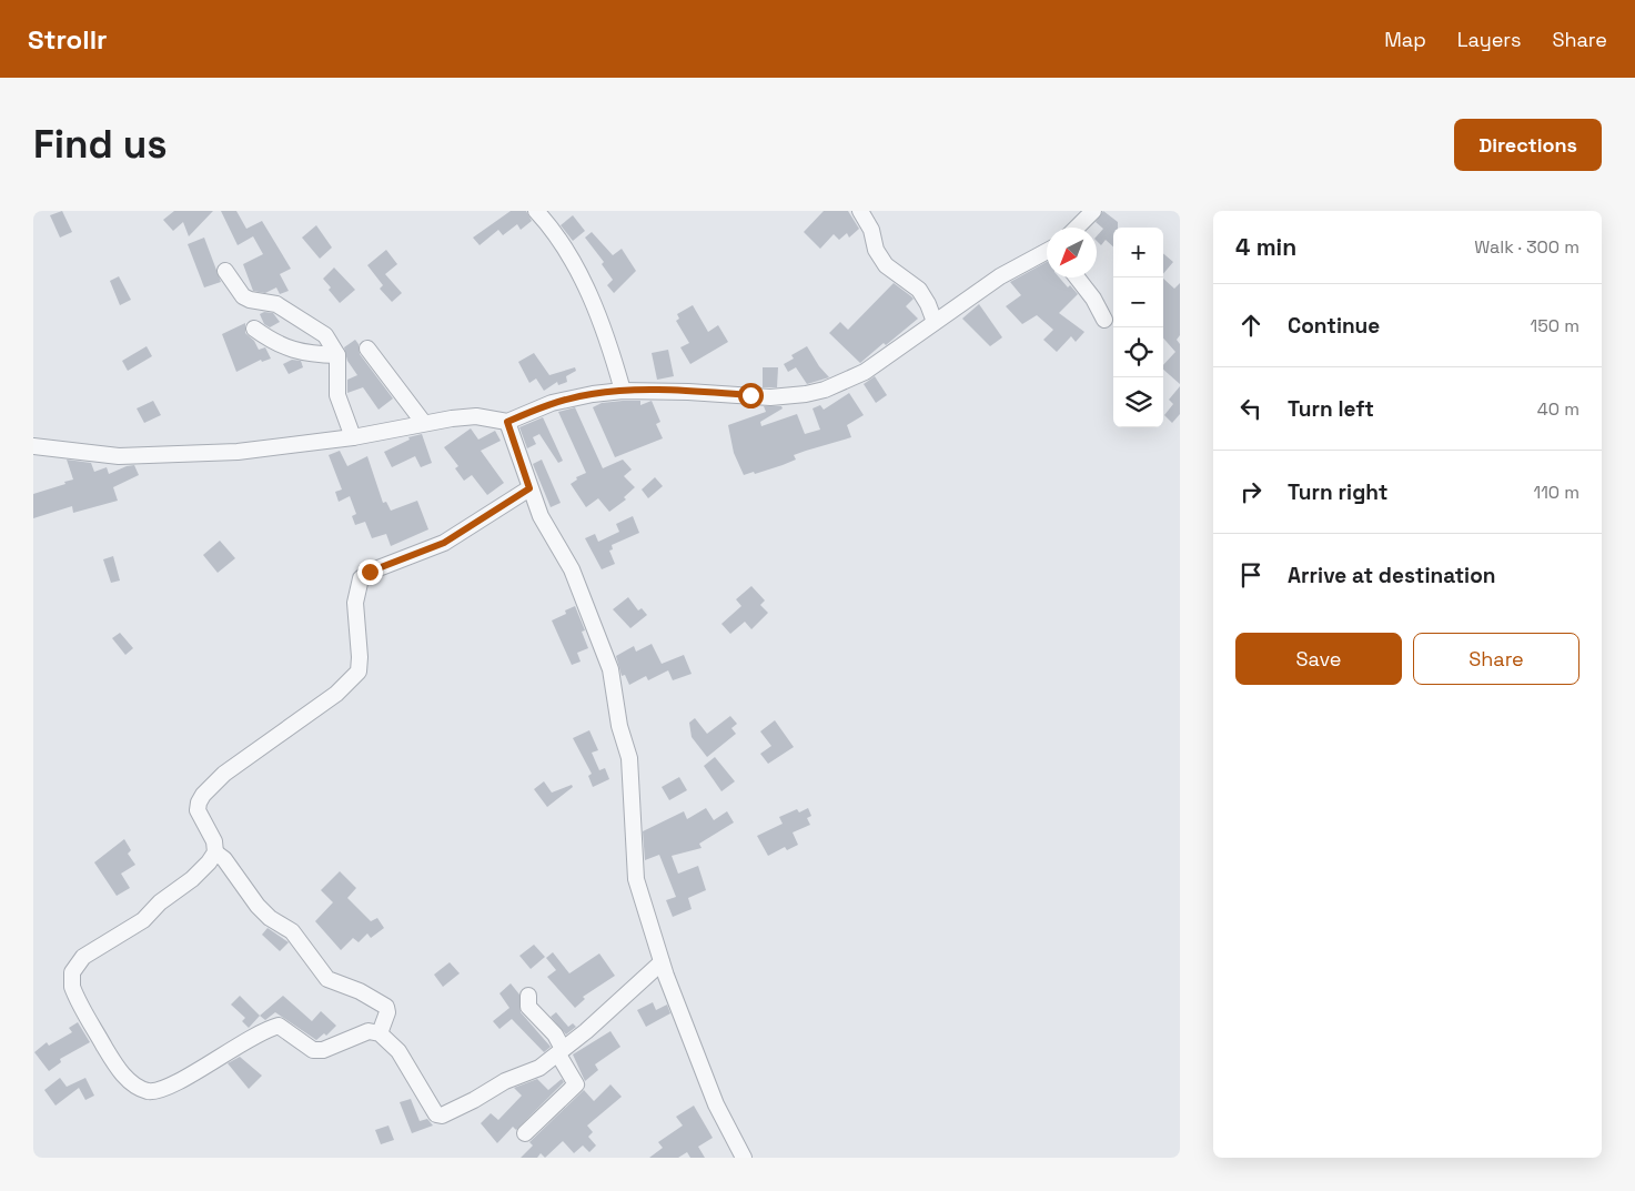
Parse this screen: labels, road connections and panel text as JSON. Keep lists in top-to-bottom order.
{
  "north": "bottom left",
  "page": {
    "header": "Strollr",
    "nav": ["Map", "Layers", "Share"],
    "buttons": [
      "Directions",
      ["Save", "Share"]
    ],
    "title": "Find us",
    "heading": ["4 min", "Walk · 300 m"],
    "map_buttons": ["+", "−"],
    "list": [
      ["Continue", "150 m"],
      ["Turn left", "40 m"],
      ["Turn right", "110 m"],
      "Arrive at destination"
    ]
  }
}
